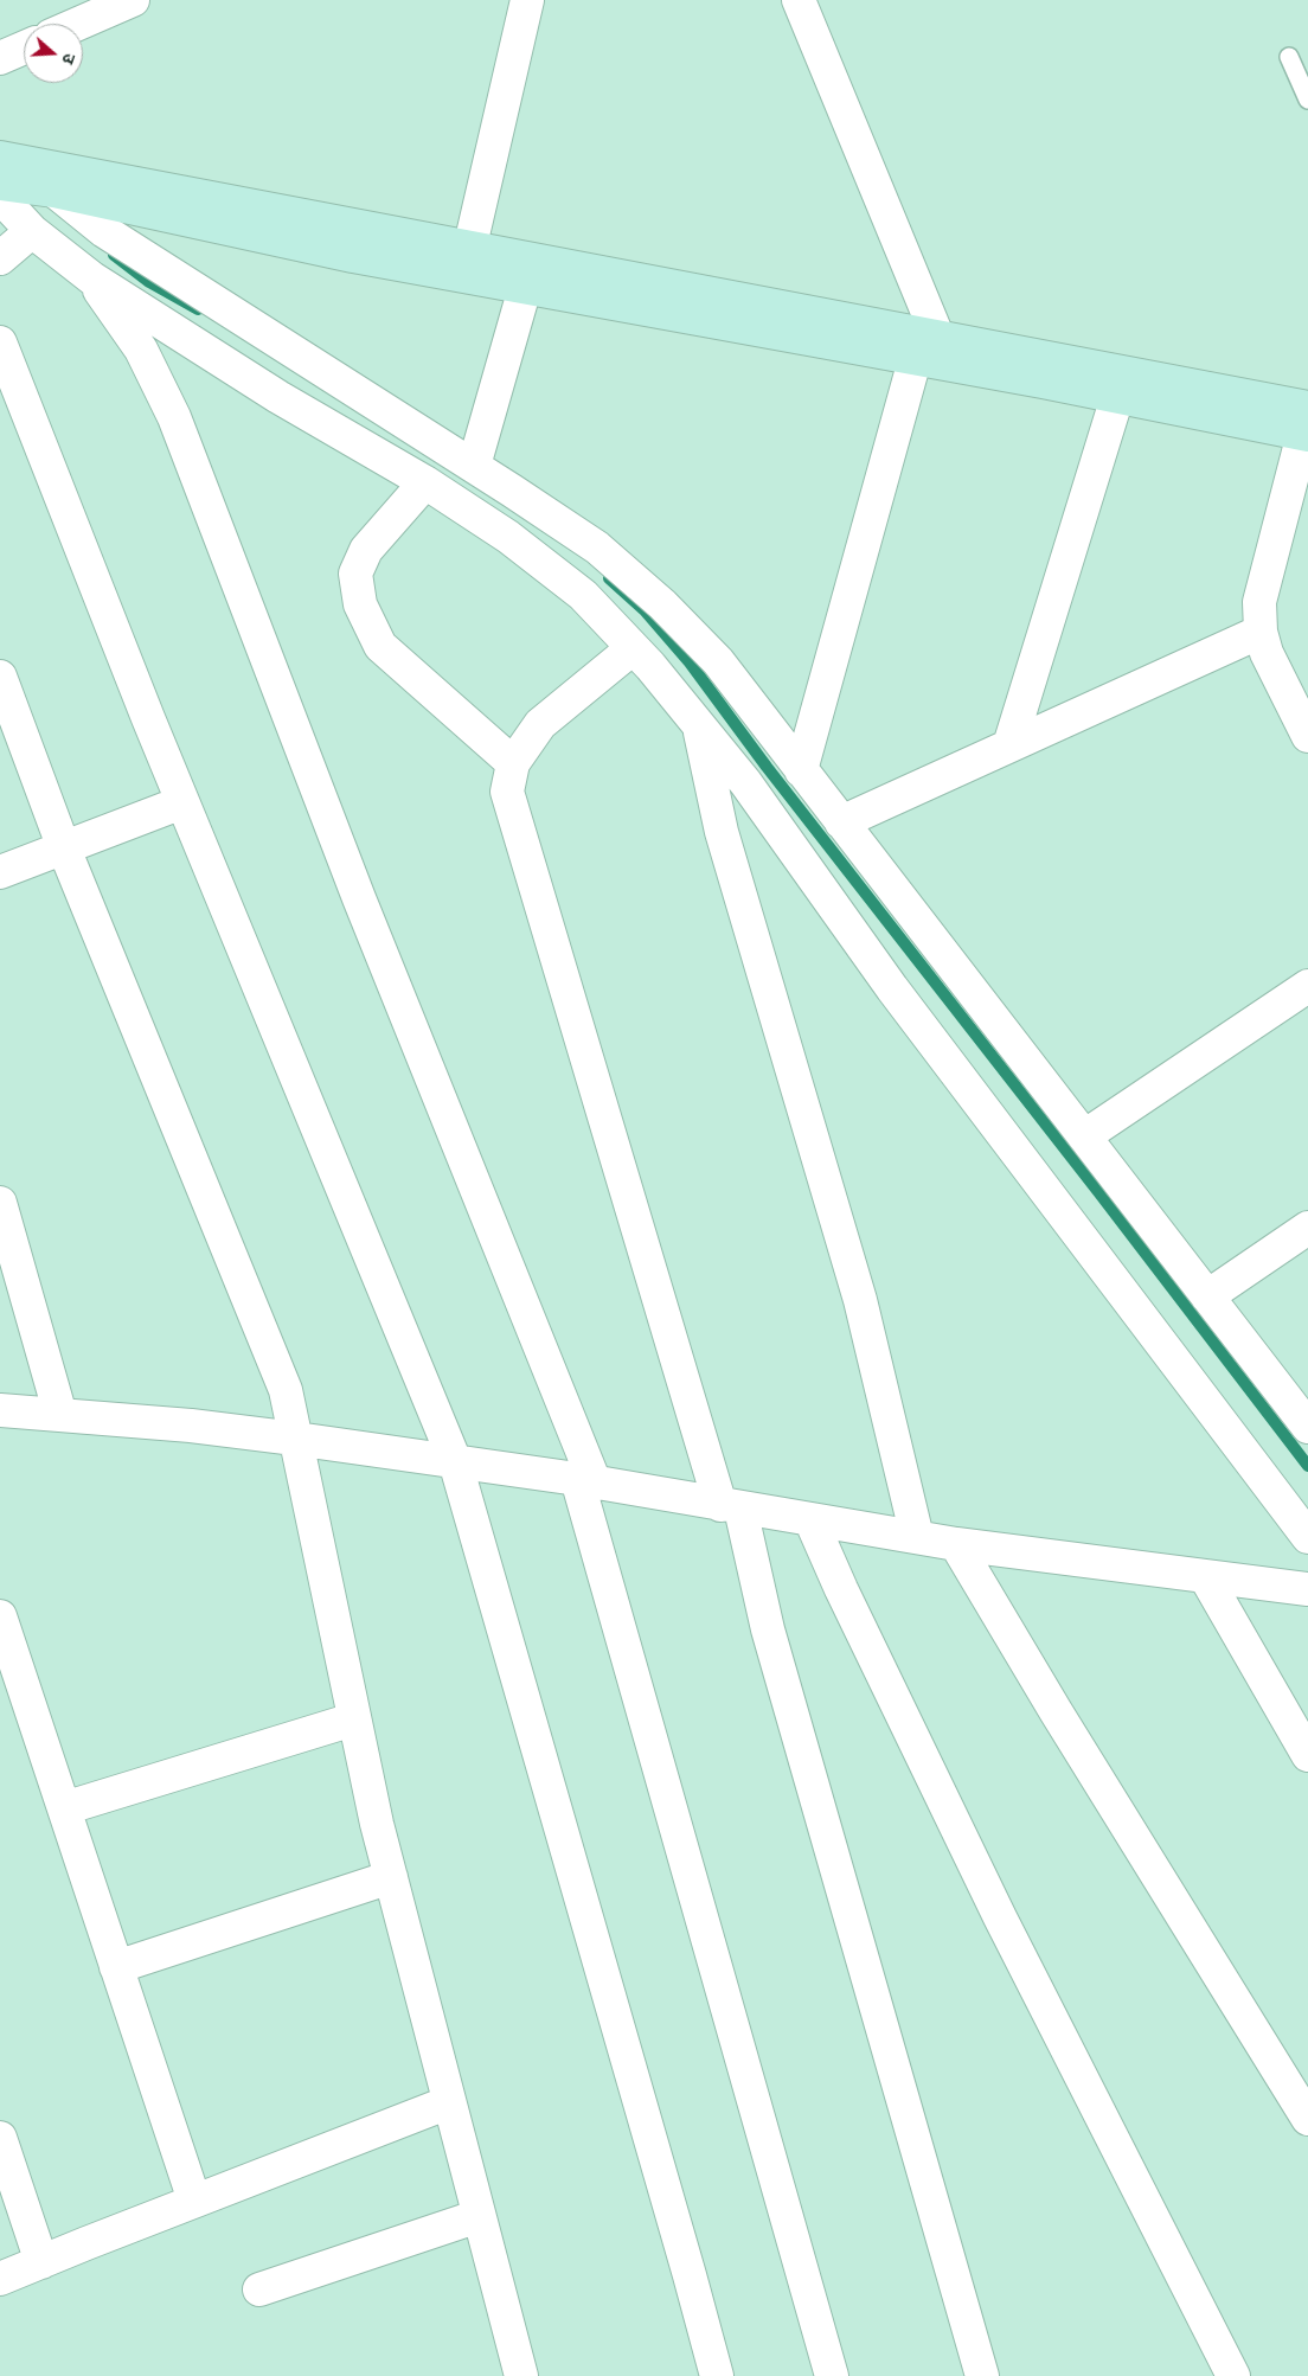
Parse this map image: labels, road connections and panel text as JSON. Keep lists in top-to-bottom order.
{
  "north": "right"
}
